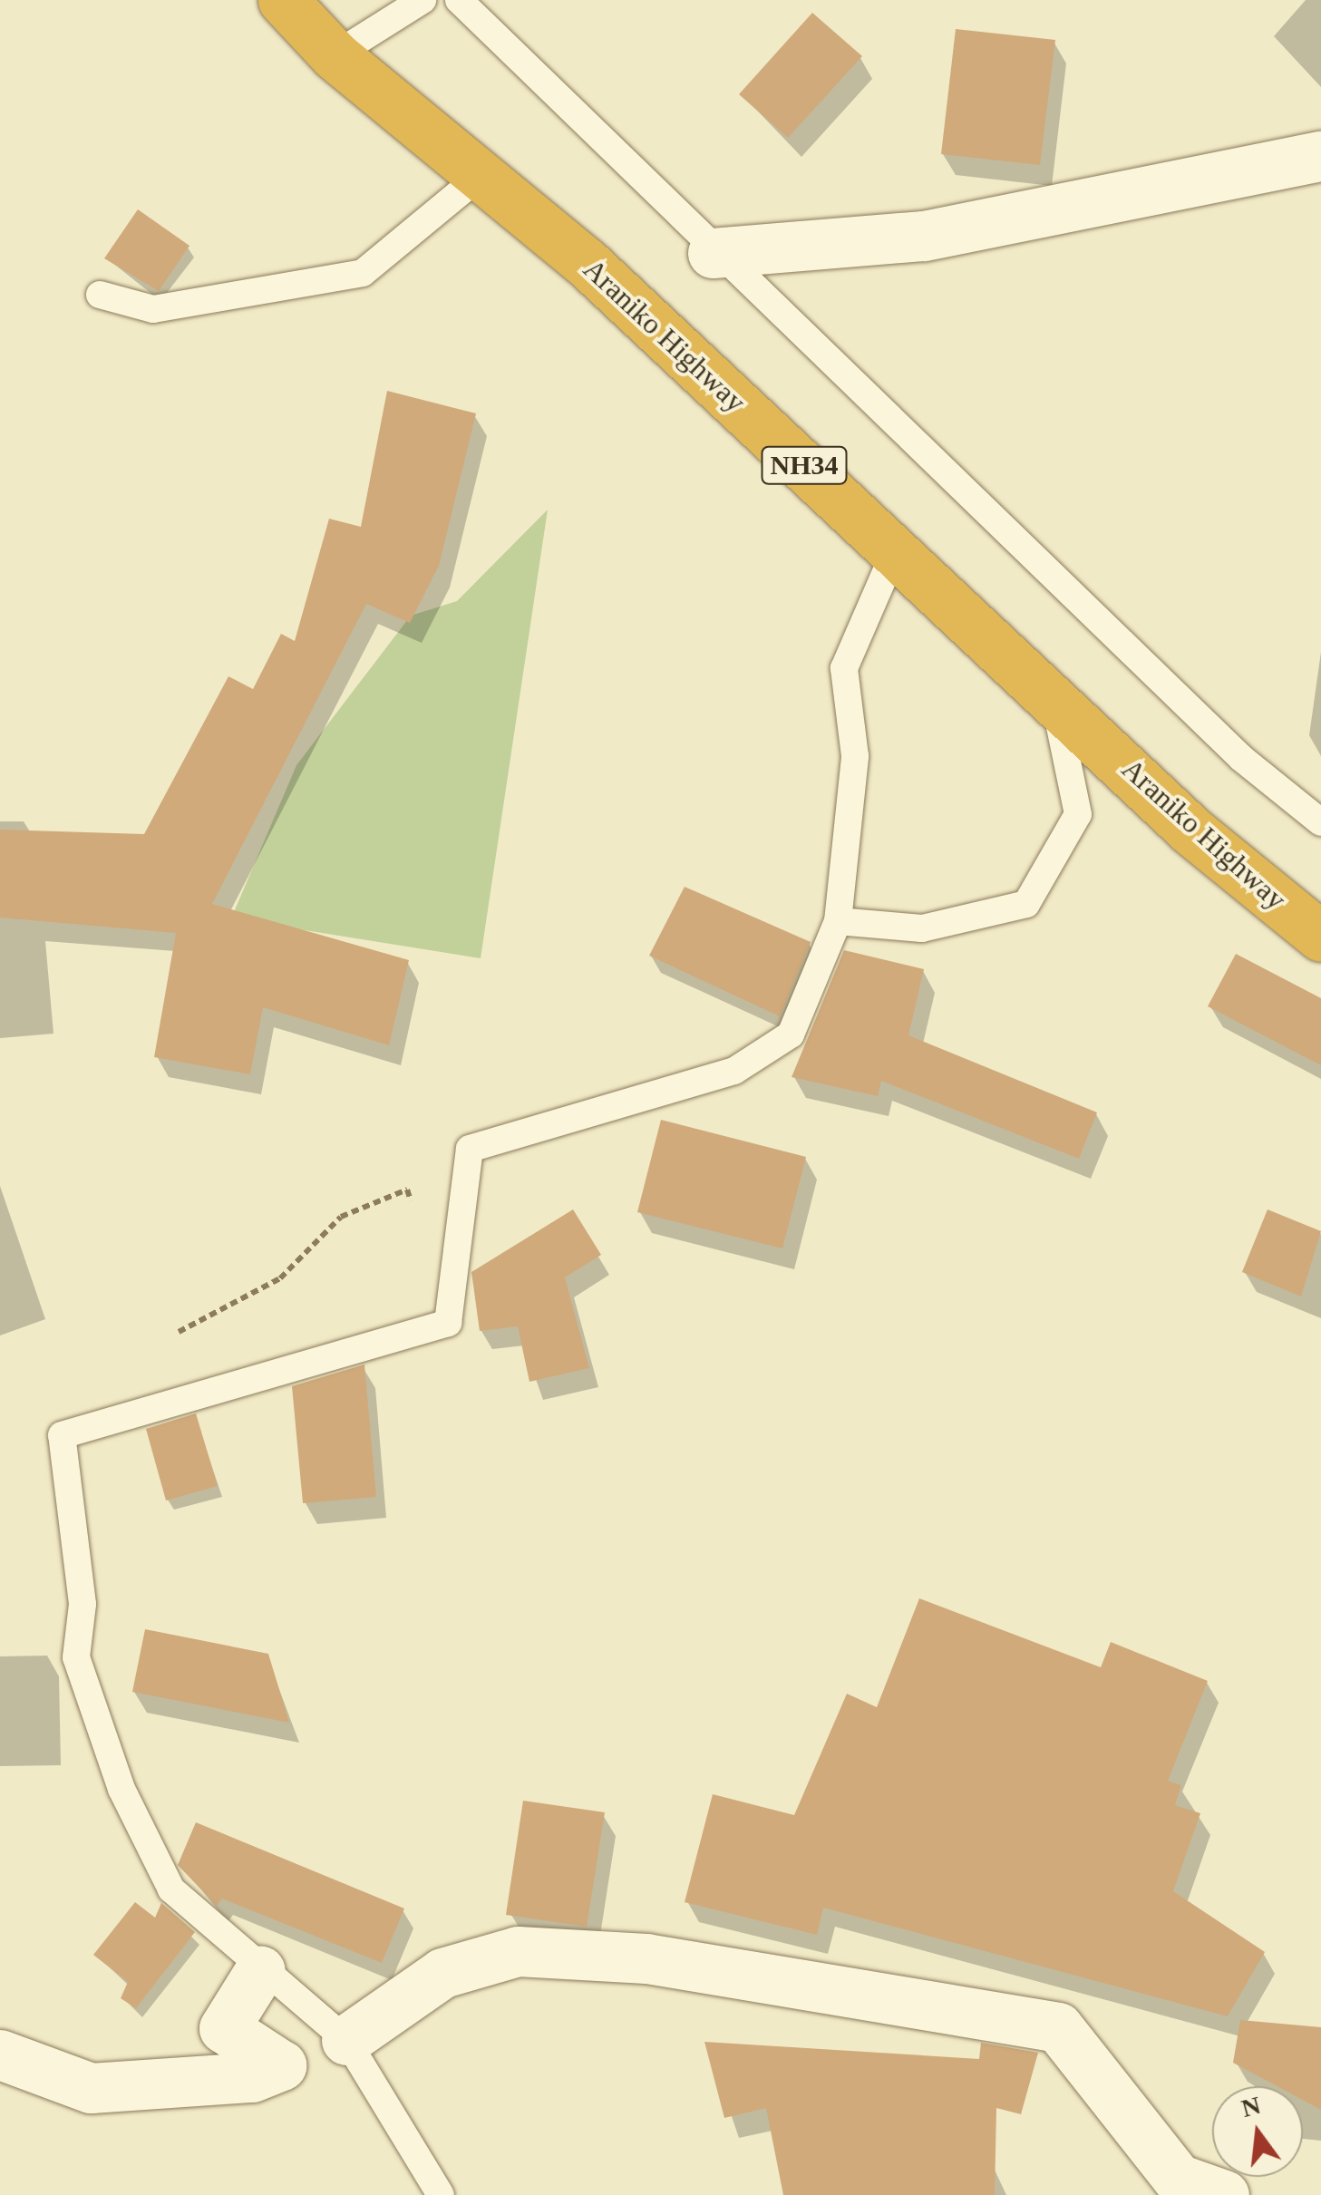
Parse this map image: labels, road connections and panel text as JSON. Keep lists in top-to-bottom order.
{
  "streets": {
    "highway": ["Araniko Highway", "NH34"]
  },
  "north": "top"
}
